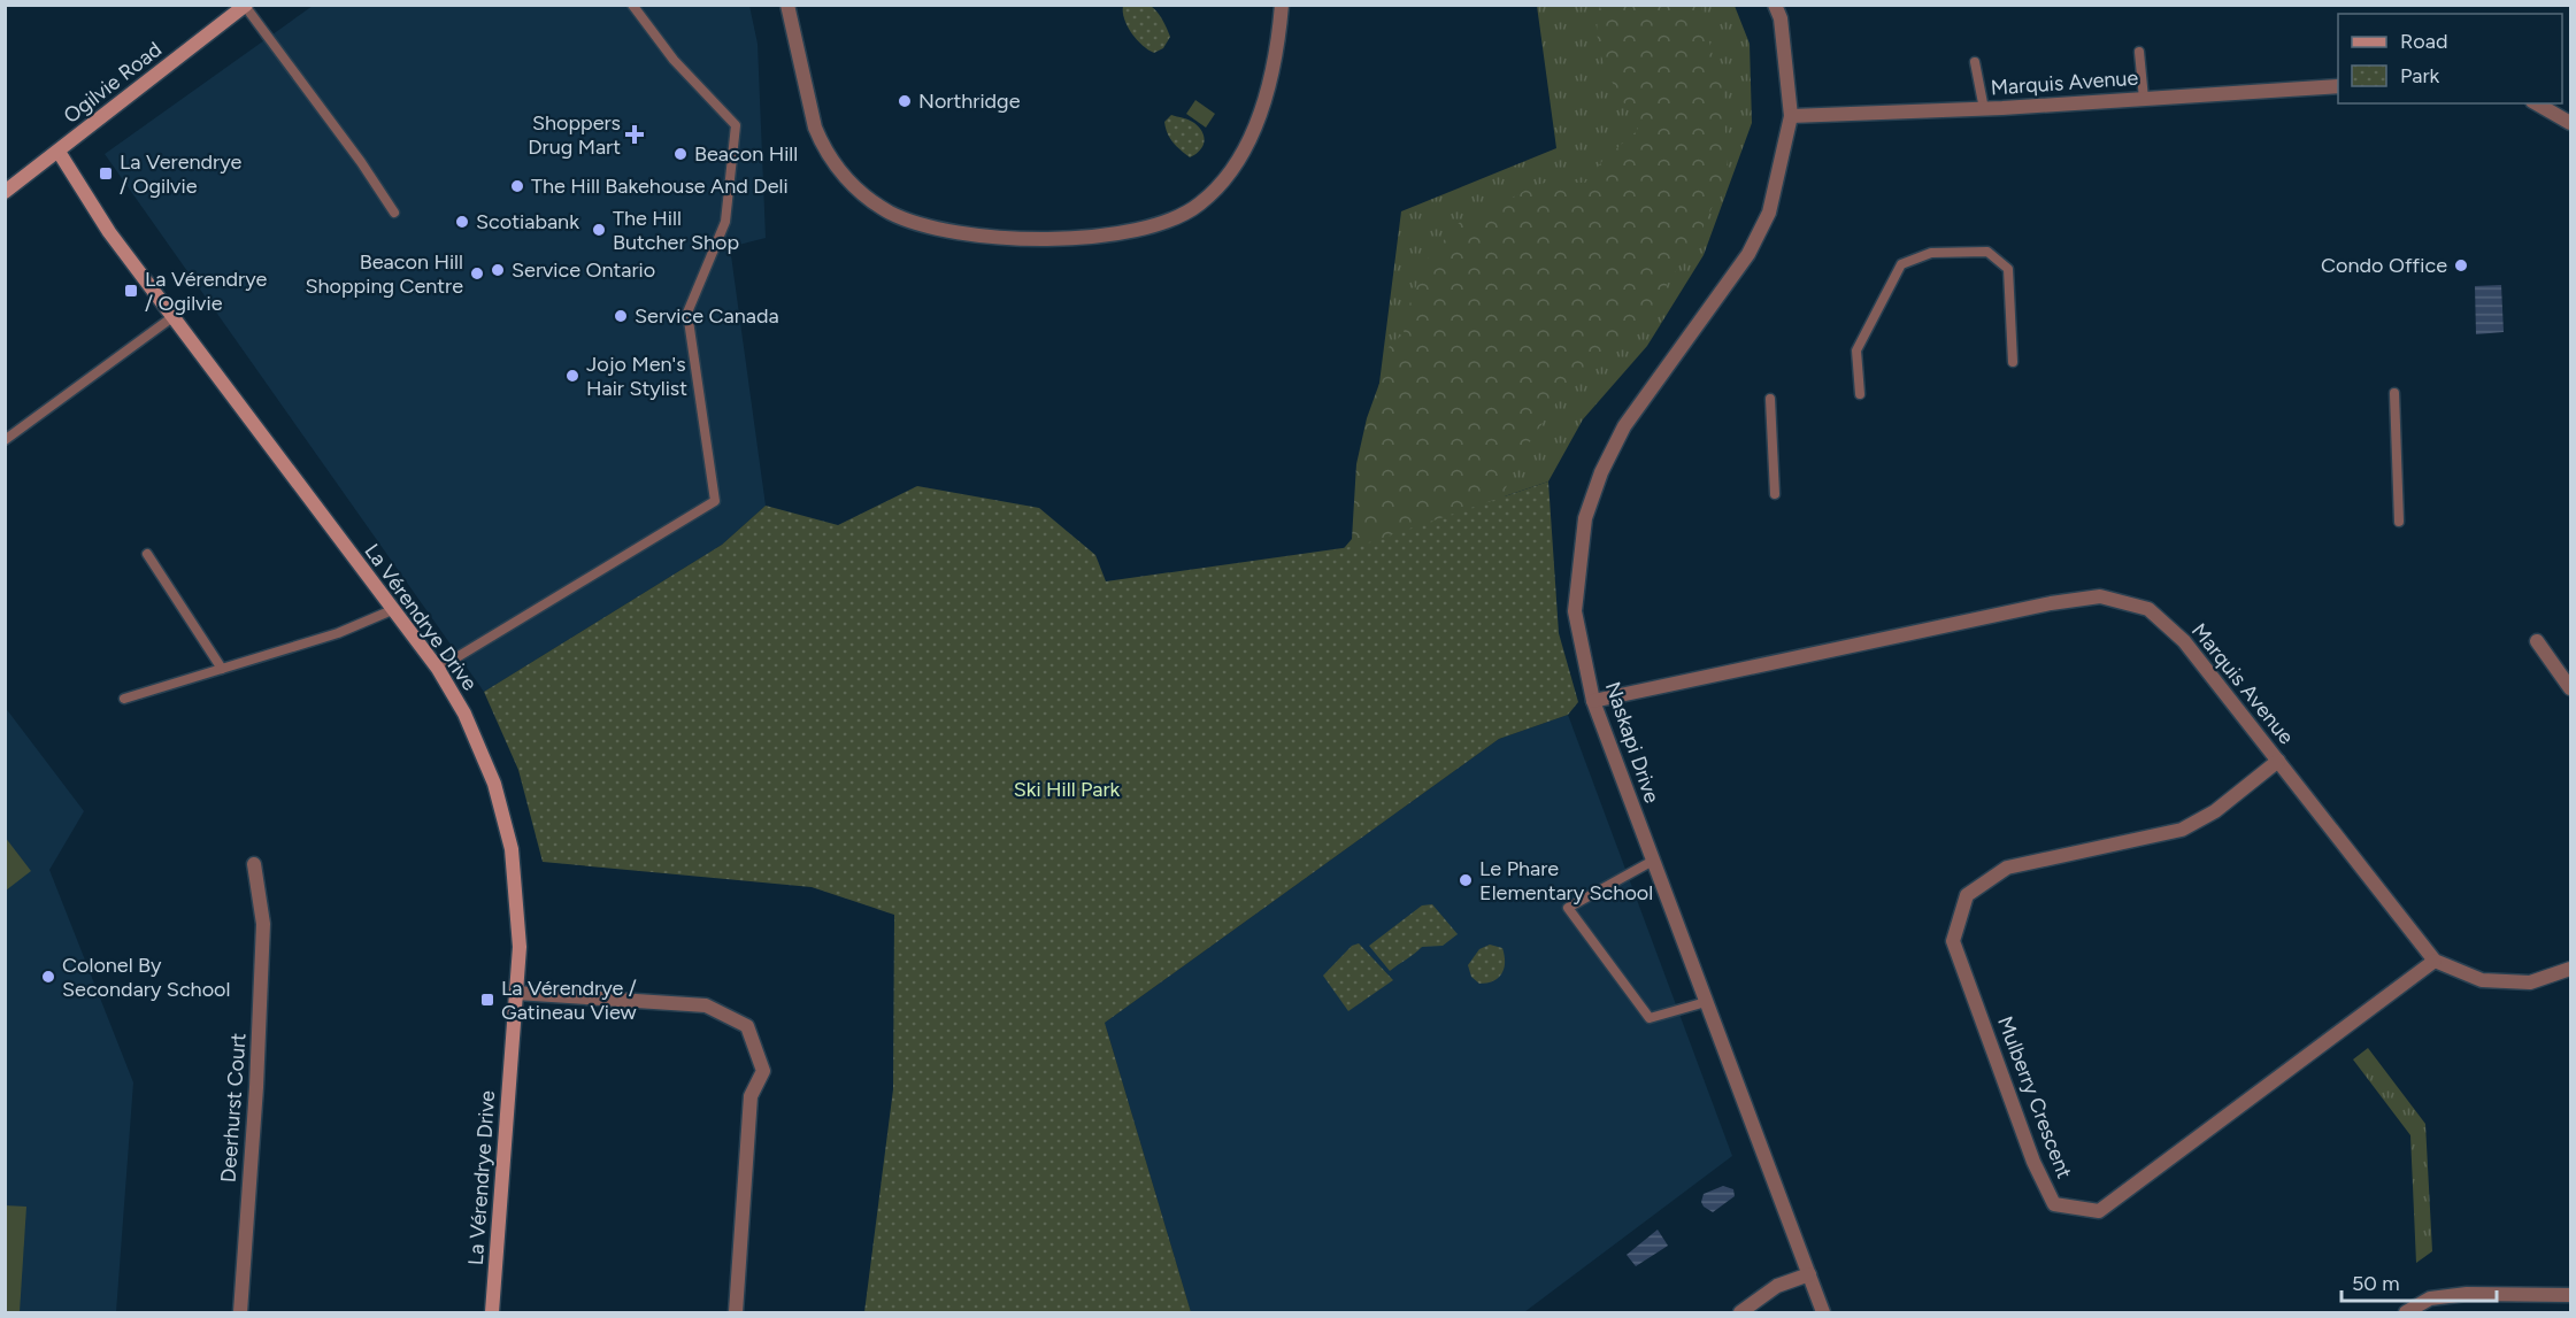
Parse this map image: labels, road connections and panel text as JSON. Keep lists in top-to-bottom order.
{
  "streets": {
    "street": [
      "Ogilvie Road",
      "Marquis Avenue",
      "La Vérendrye Drive",
      "Naskapi Drive",
      "Mulberry Crescent",
      "Deerhurst Court"
    ]
  },
  "crossings": [
    ["Ogilvie Road", "La Vérendrye Drive"],
    ["Marquis Avenue", "Naskapi Drive"],
    ["Marquis Avenue", "Mulberry Crescent"]
  ],
  "parks": ["Ski Hill Park"],
  "places": {
    "other": [
      "Northridge",
      "Beacon Hill",
      "The Hill Bakehouse And Deli",
      "Scotiabank",
      "The Hill Butcher Shop",
      "Condo Office",
      "Service Ontario",
      "Beacon Hill Shopping Centre",
      "Service Canada",
      "Jojo Men's Hair Stylist",
      "Le Phare Elementary School",
      "Colonel By Secondary School"
    ],
    "health": ["Shoppers Drug Mart"],
    "transit": ["La Verendrye / Ogilvie", "La Vérendrye / Ogilvie", "La Vérendrye / Gatineau View"]
  },
  "legend": ["Road", "Park"],
  "scale_bar": "50 m"
}
